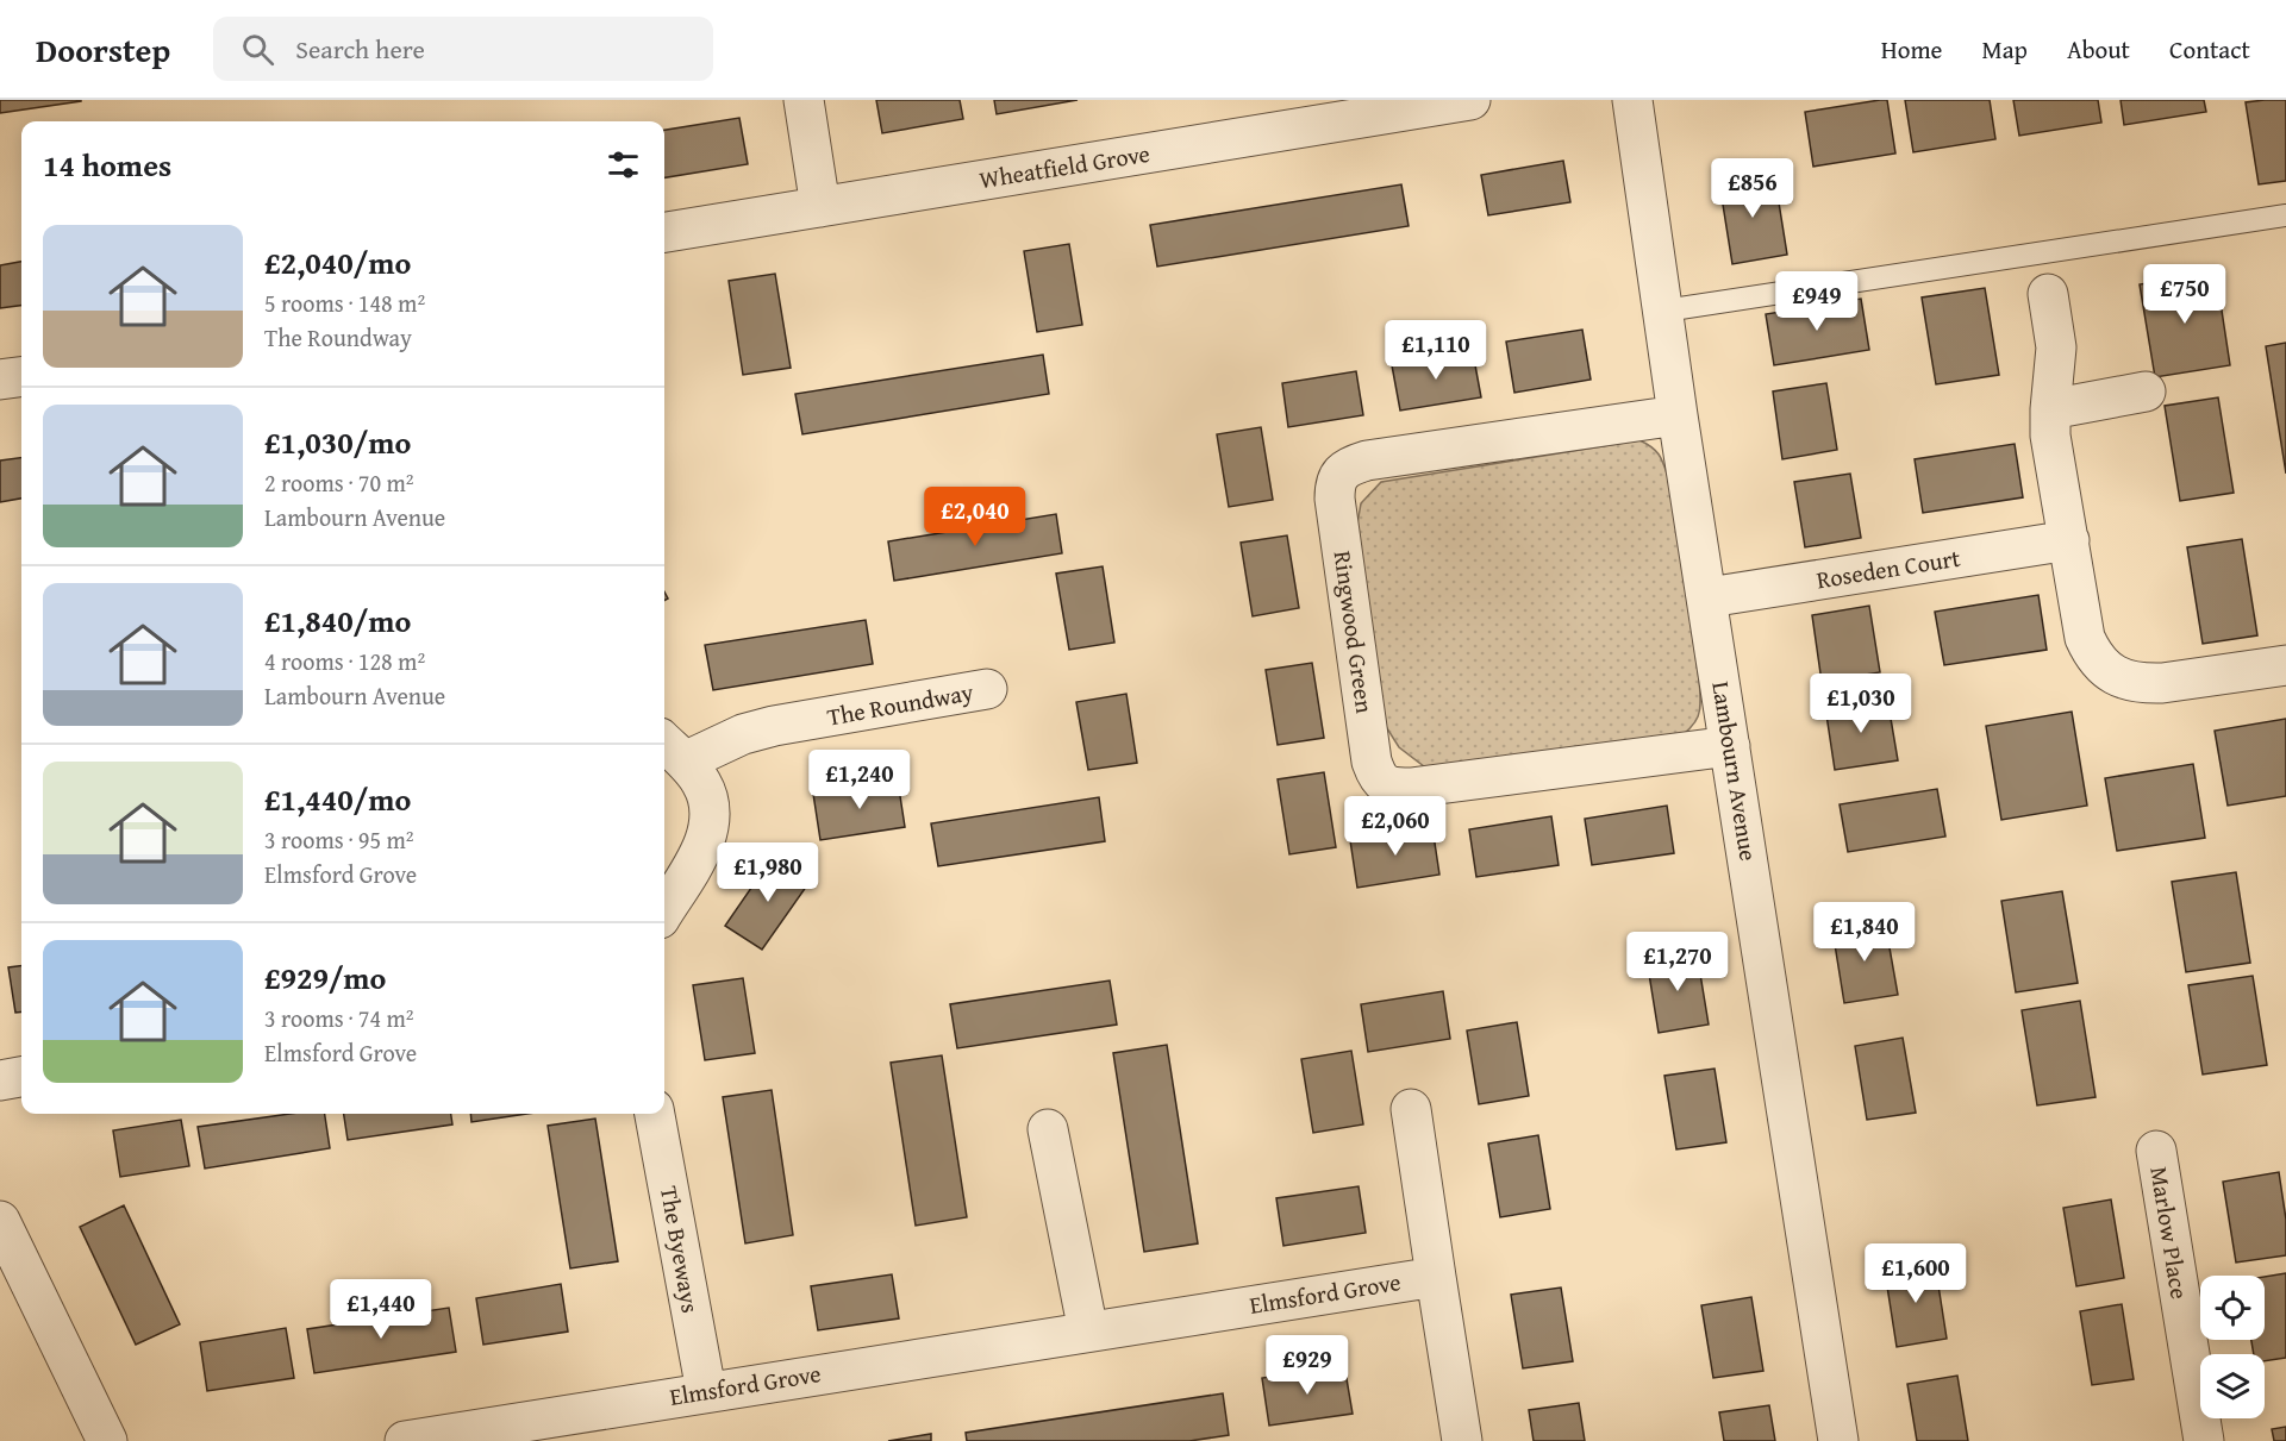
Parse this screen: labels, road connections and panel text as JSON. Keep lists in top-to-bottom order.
{
  "streets": {
    "street": [
      "Wheatfield Grove",
      "Roseden Court",
      "Ringwood Green",
      "The Roundway",
      "Lambourn Avenue",
      "Marlow Place",
      "The Byeways",
      "Elmsford Grove"
    ]
  },
  "crossings": [
    ["Roseden Court", "Lambourn Avenue"],
    ["Ringwood Green", "Lambourn Avenue"],
    ["The Byeways", "Elmsford Grove"]
  ],
  "page": {
    "header": "Doorstep",
    "search": "Search here",
    "nav": [
      "Home",
      "Map",
      "About",
      "Contact"
    ],
    "heading": "14 homes",
    "price": [
      "£856",
      "£750",
      "£949",
      "£1,110",
      "£2,040",
      "£1,030",
      "£1,240",
      "£2,060",
      "£1,980",
      "£1,840",
      "£1,270",
      "£1,600",
      "£1,440",
      "£929"
    ],
    "list": [
      {
        "name": "£2,040/mo",
        "note": "5 rooms · 148 m² · The Roundway"
      },
      {
        "name": "£1,030/mo",
        "note": "2 rooms · 70 m² · Lambourn Avenue"
      },
      {
        "name": "£1,840/mo",
        "note": "4 rooms · 128 m² · Lambourn Avenue"
      },
      {
        "name": "£1,440/mo",
        "note": "3 rooms · 95 m² · Elmsford Grove"
      },
      {
        "name": "£929/mo",
        "note": "3 rooms · 74 m² · Elmsford Grove"
      }
    ]
  }
}
